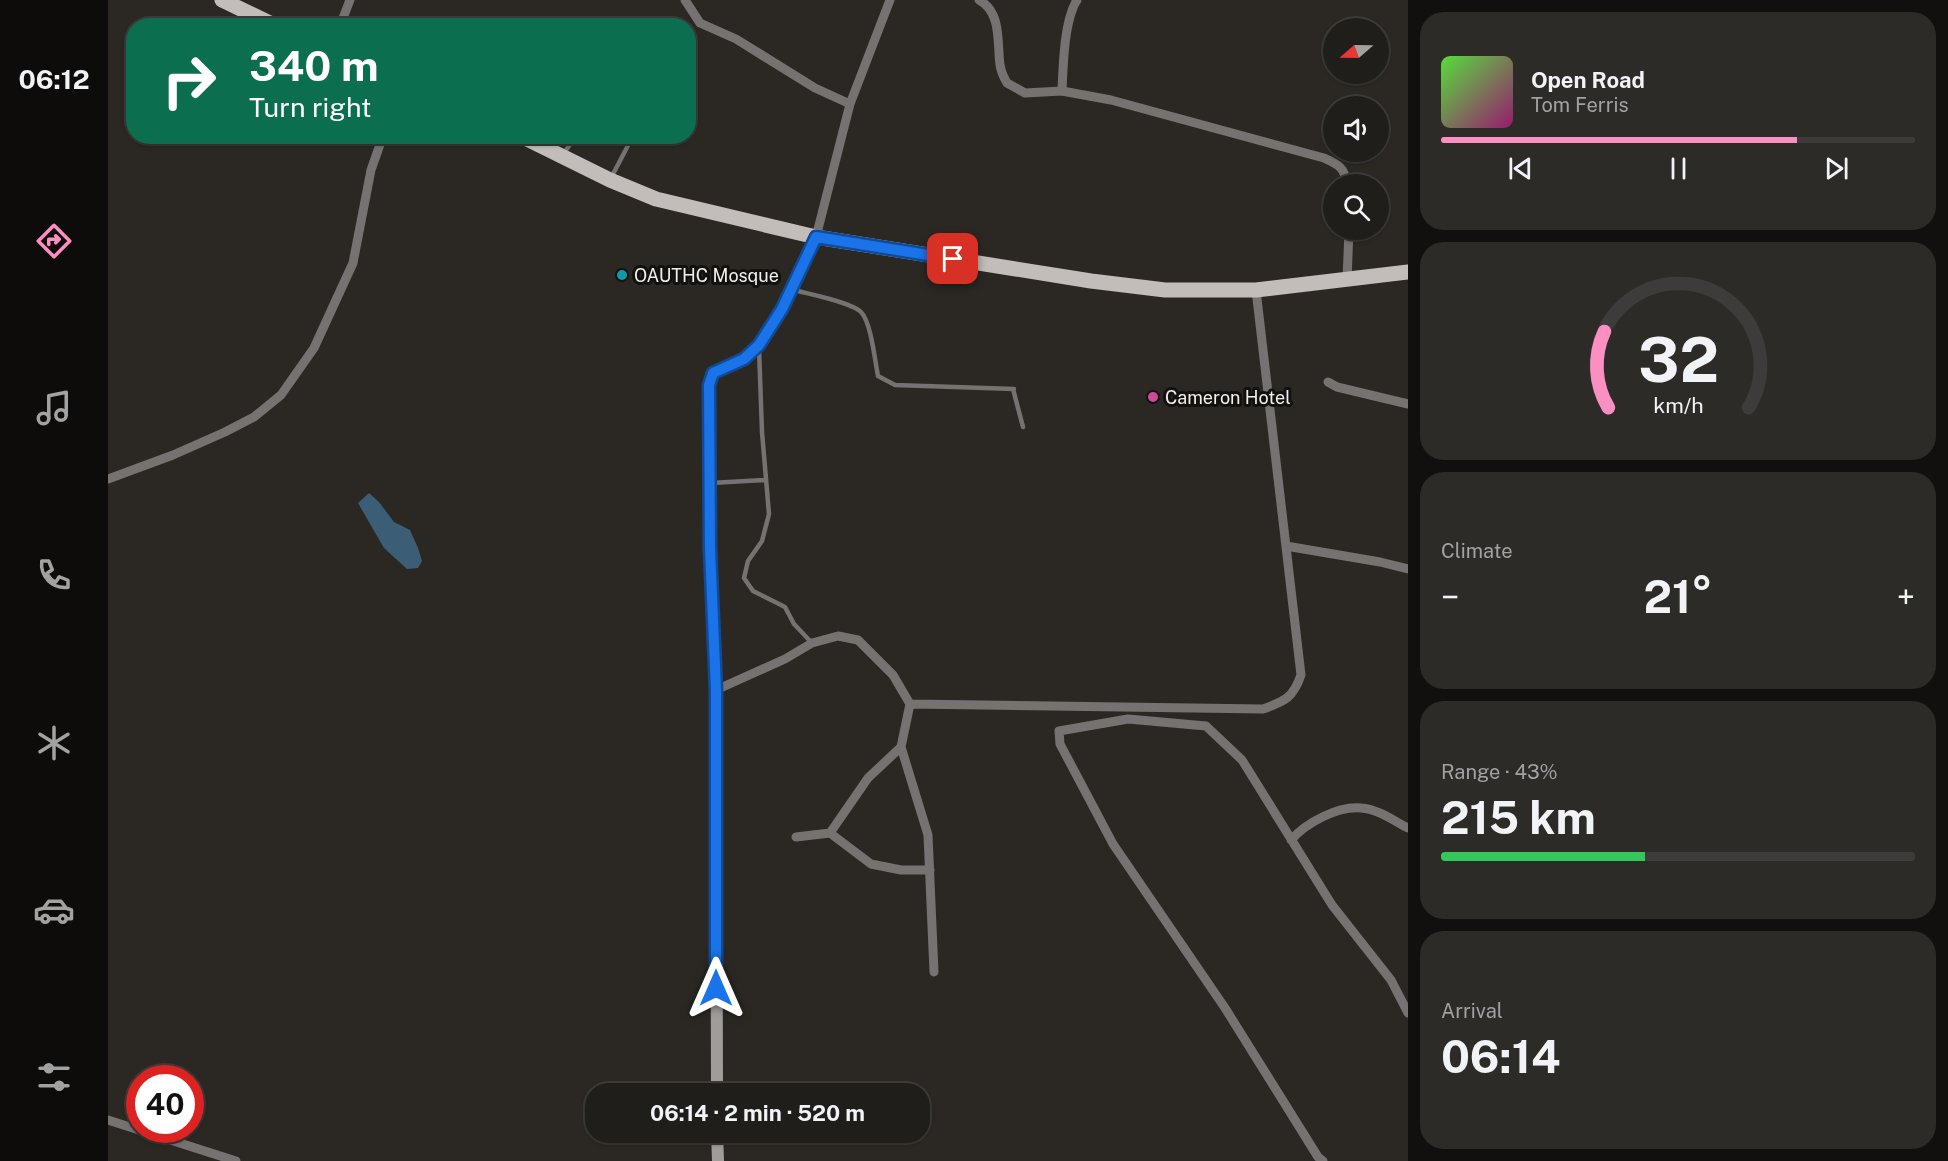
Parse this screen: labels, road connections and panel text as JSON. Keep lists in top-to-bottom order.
{
  "places": ["OAUTHC Mosque", "Cameron Hotel"],
  "north": "left",
  "page": {
    "tabs": "06:12",
    "turn": ["340 m", "Turn right"],
    "song": ["Open Road", "Tom Ferris"],
    "tile": [
      "Climate",
      ["Range · 43%", "215 km"],
      ["Arrival", "06:14"]
    ],
    "heat": ["−", "21°", "+"],
    "limit": "40",
    "trip": "06:14 · 2 min · 520 m",
    "gauge": ["32", "km/h"]
  }
}
